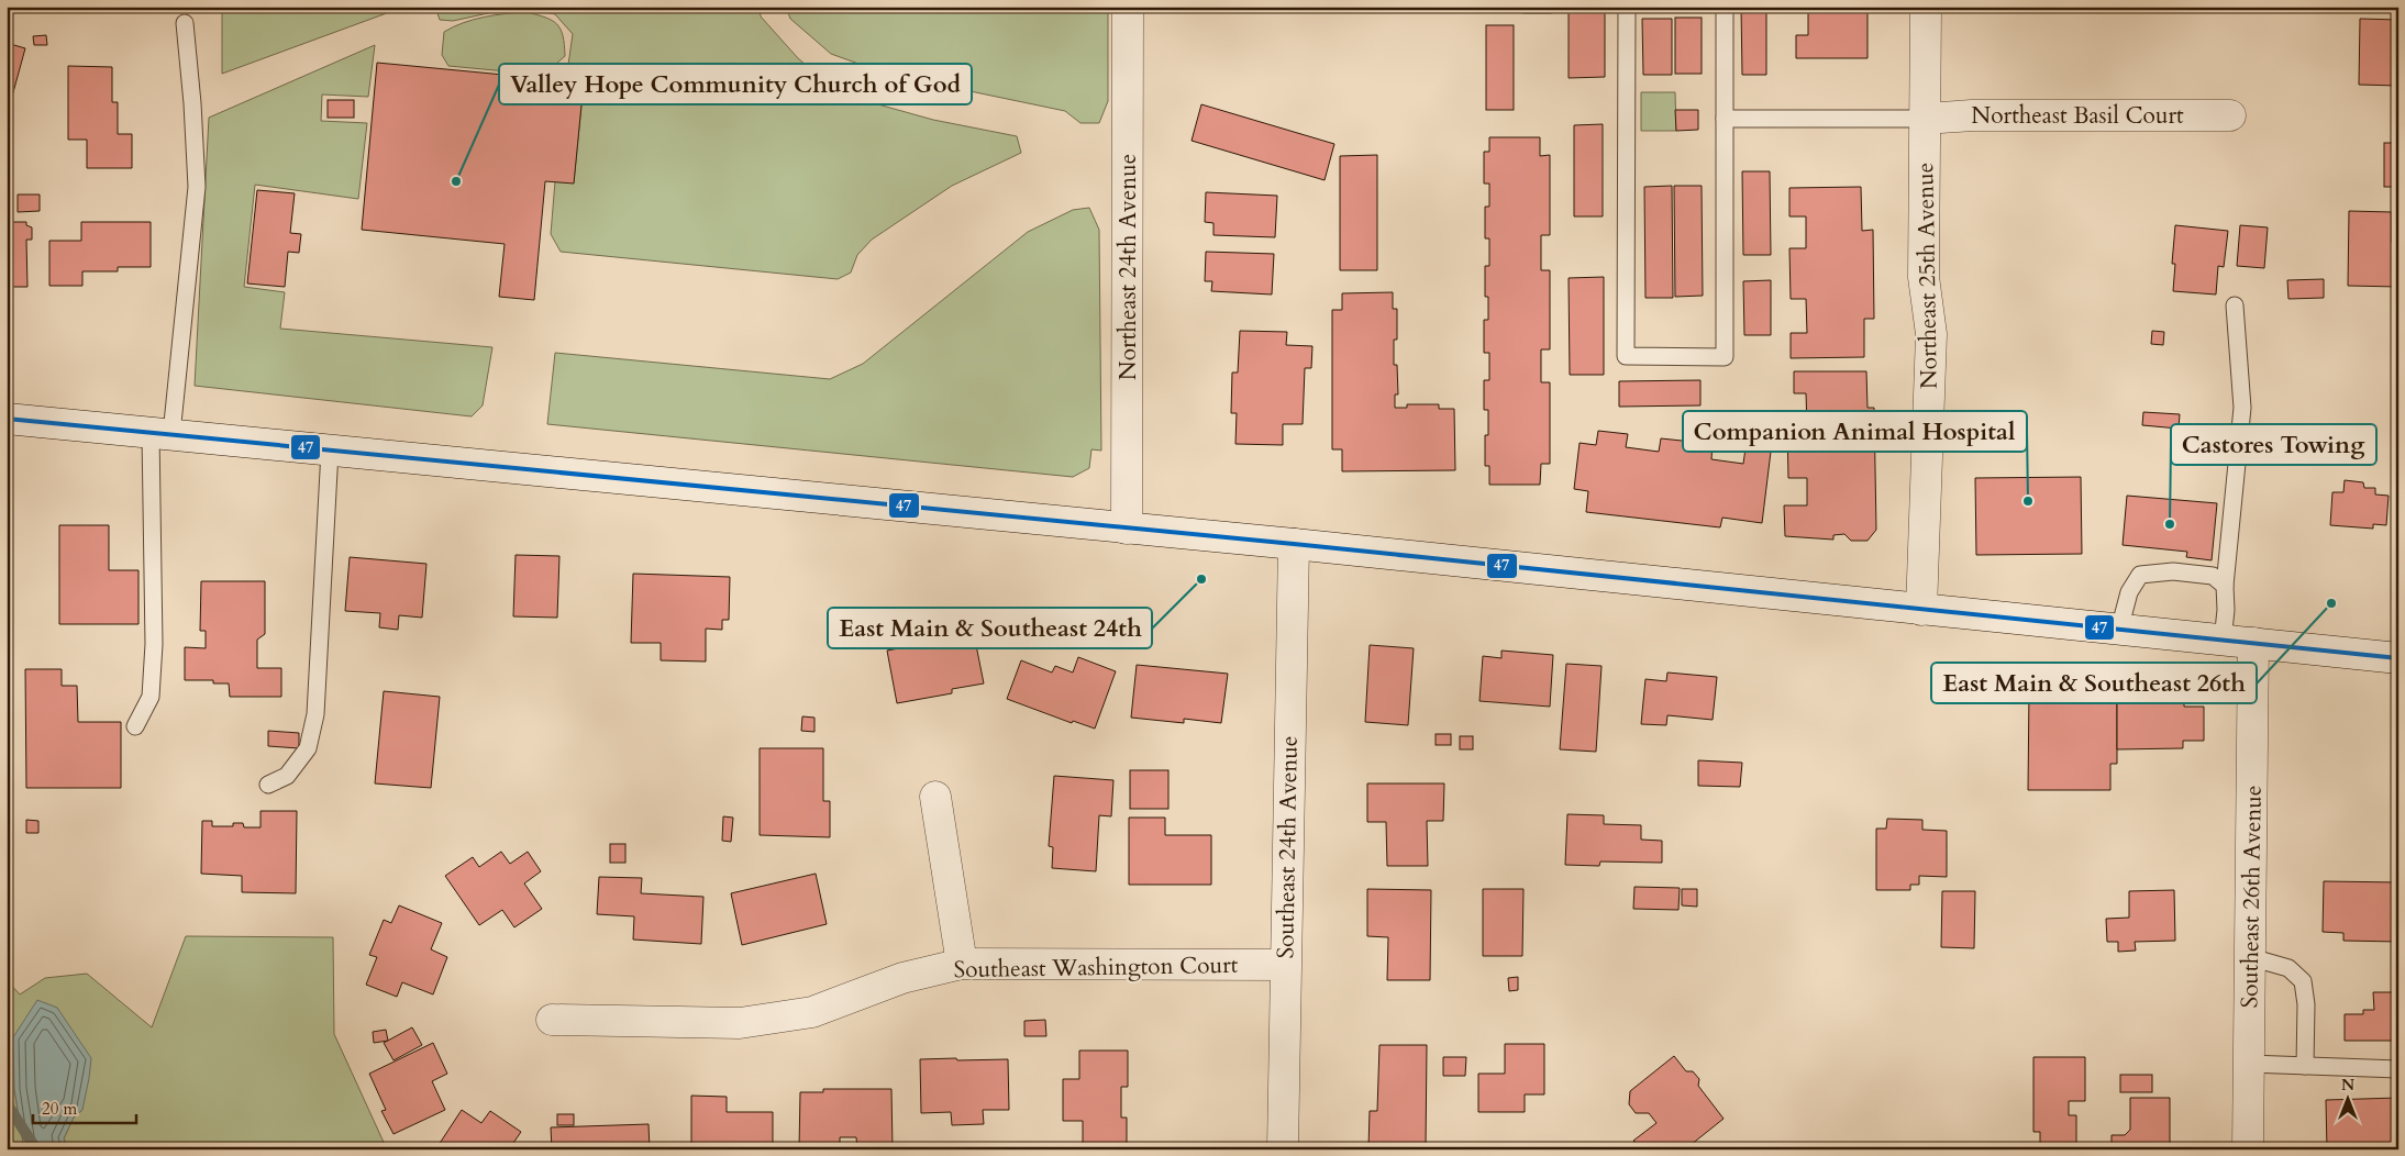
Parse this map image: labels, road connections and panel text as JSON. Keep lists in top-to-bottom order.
{
  "streets": {
    "street": [
      "Northeast Basil Court",
      "Northeast 24th Avenue",
      "Northeast 25th Avenue",
      "Southeast 24th Avenue",
      "Southeast 26th Avenue",
      "Southeast Washington Court"
    ]
  },
  "crossings": [
    ["Northeast Basil Court", "Northeast 25th Avenue"],
    ["Southeast 24th Avenue", "Southeast Washington Court"]
  ],
  "places": [
    "Valley Hope Community Church of God",
    "Companion Animal Hospital",
    "Castores Towing",
    "East Main & Southeast 24th",
    "East Main & Southeast 26th"
  ],
  "lines": ["transit line 47"],
  "scale_bar": "20 m",
  "north": "top"
}
